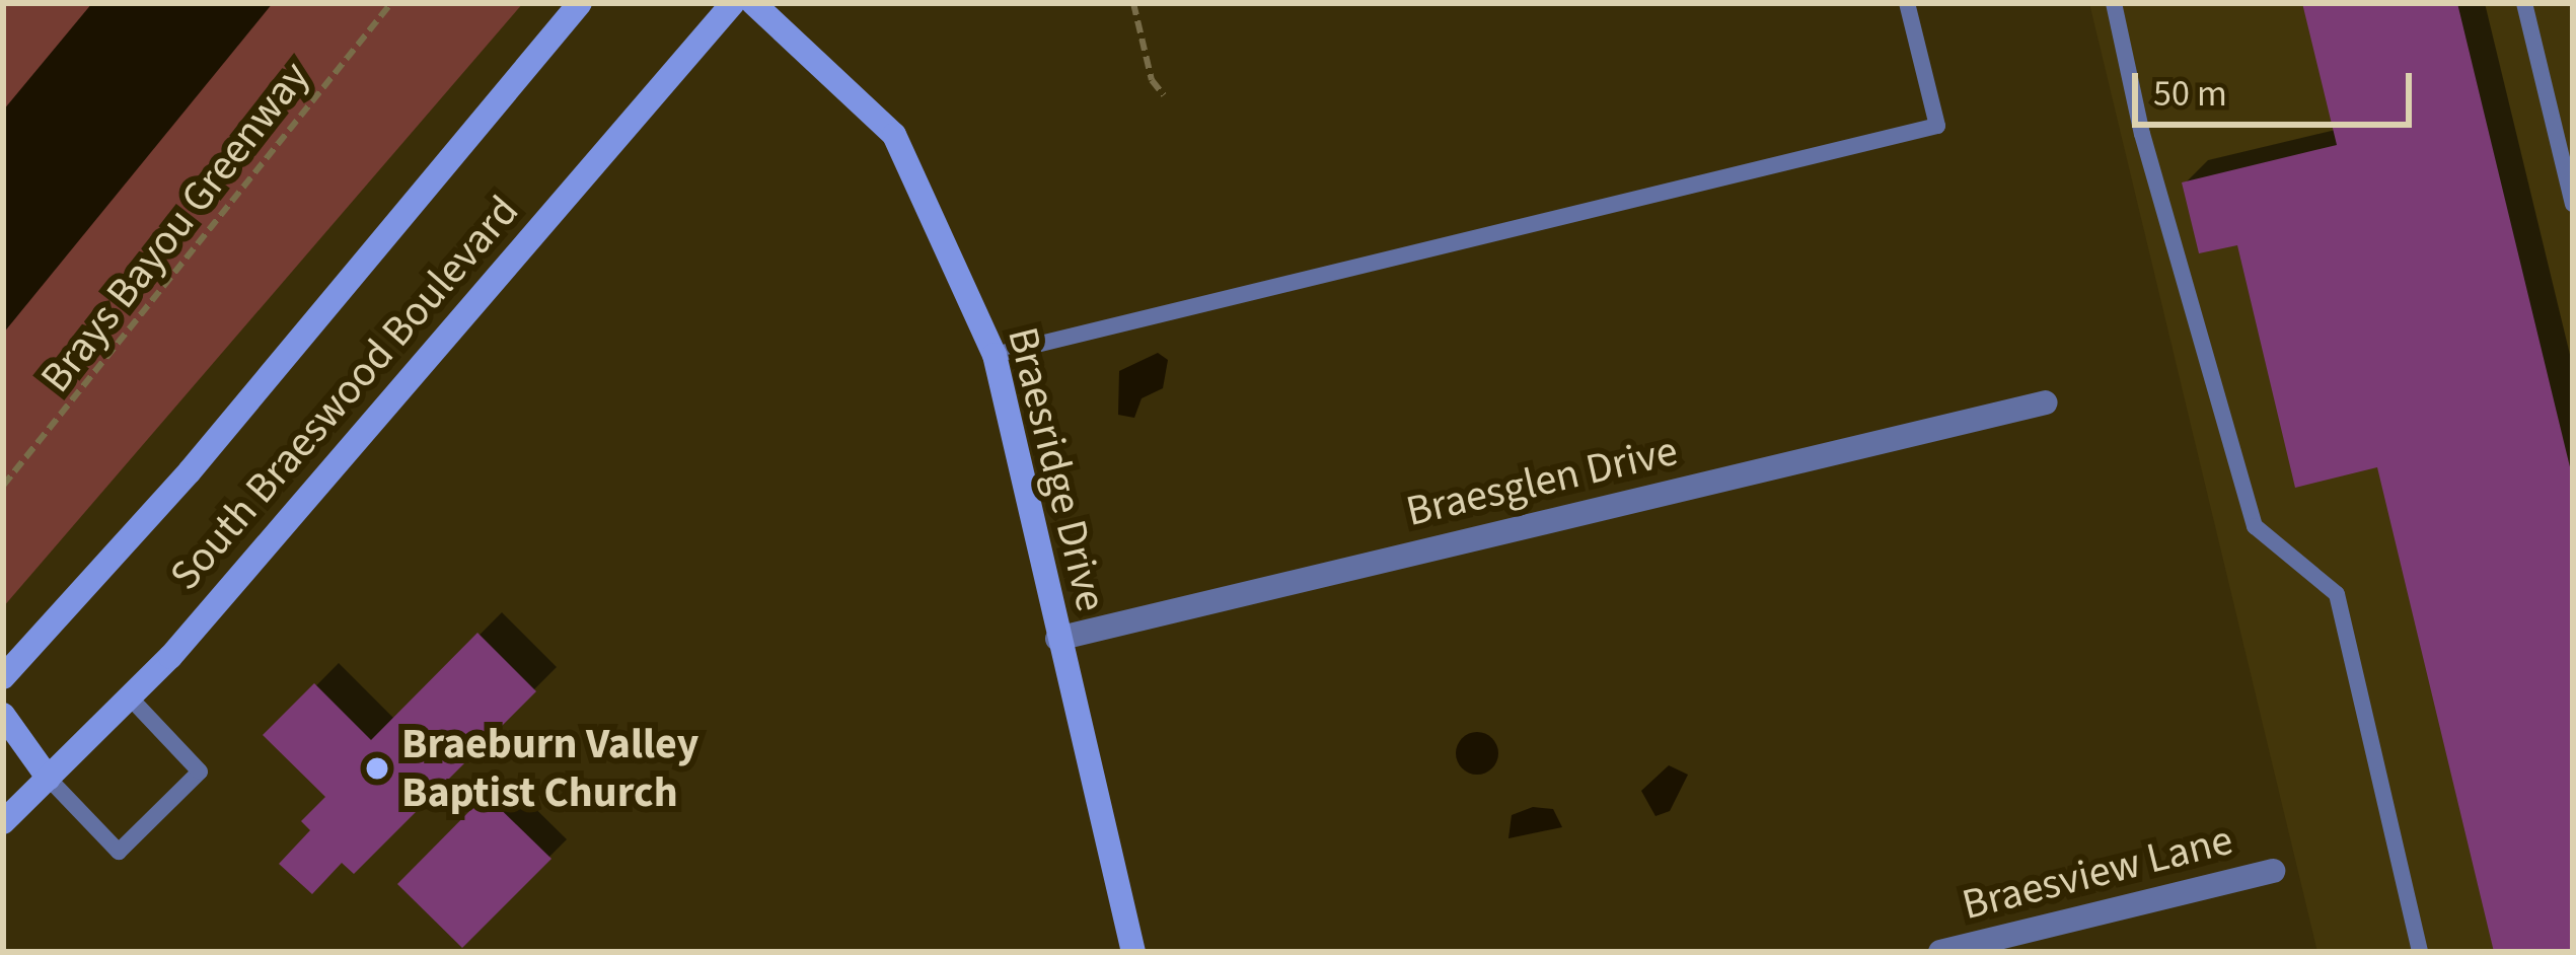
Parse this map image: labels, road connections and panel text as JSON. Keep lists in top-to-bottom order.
{
  "streets": {
    "main road": ["South Braeswood Boulevard", "Braesridge Drive"],
    "street": ["Braesglen Drive", "Braesview Lane"],
    "path": ["Brays Bayou Greenway"]
  },
  "crossings": [
    ["Braesridge Drive", "Braesglen Drive"]
  ],
  "places": ["Braeburn Valley Baptist Church"],
  "scale_bar": "50 m"
}
